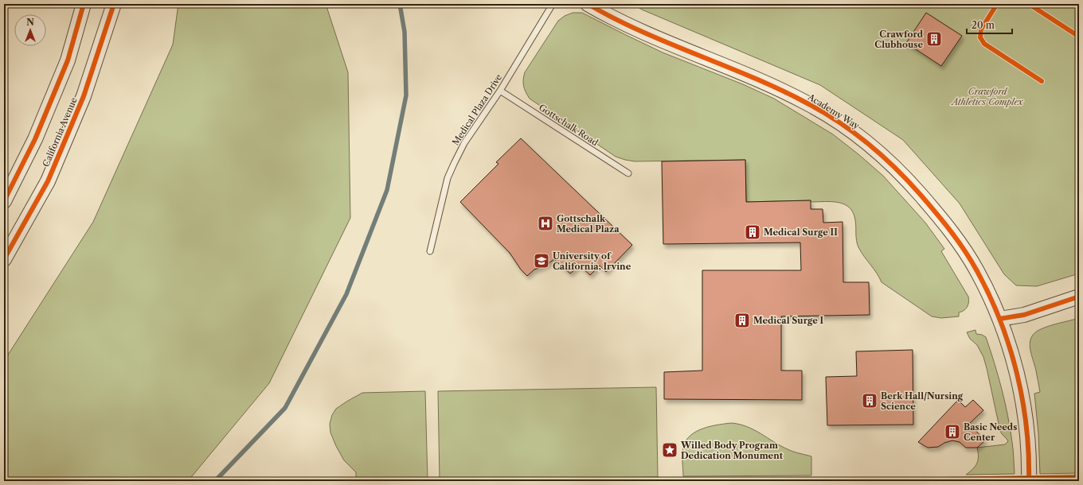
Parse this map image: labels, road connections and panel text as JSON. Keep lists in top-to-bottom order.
{
  "streets": {
    "street": ["Academy Way", "California Avenue"],
    "lane": ["Medical Plaza Drive", "Gottschalk Road"]
  },
  "crossings": [
    ["Medical Plaza Drive", "Gottschalk Road"]
  ],
  "parks": ["Crawford Athletics Complex"],
  "places": {
    "building": [
      "Crawford Clubhouse",
      "Medical Surge II",
      "Medical Surge I",
      "Berk Hall/Nursing Science",
      "Basic Needs Center"
    ],
    "hospital": ["Gottschalk Medical Plaza"],
    "school or university": ["University of California, Irvine"],
    "place": ["Willed Body Program Dedication Monument"]
  },
  "scale_bar": "20 m",
  "north": "top"
}
